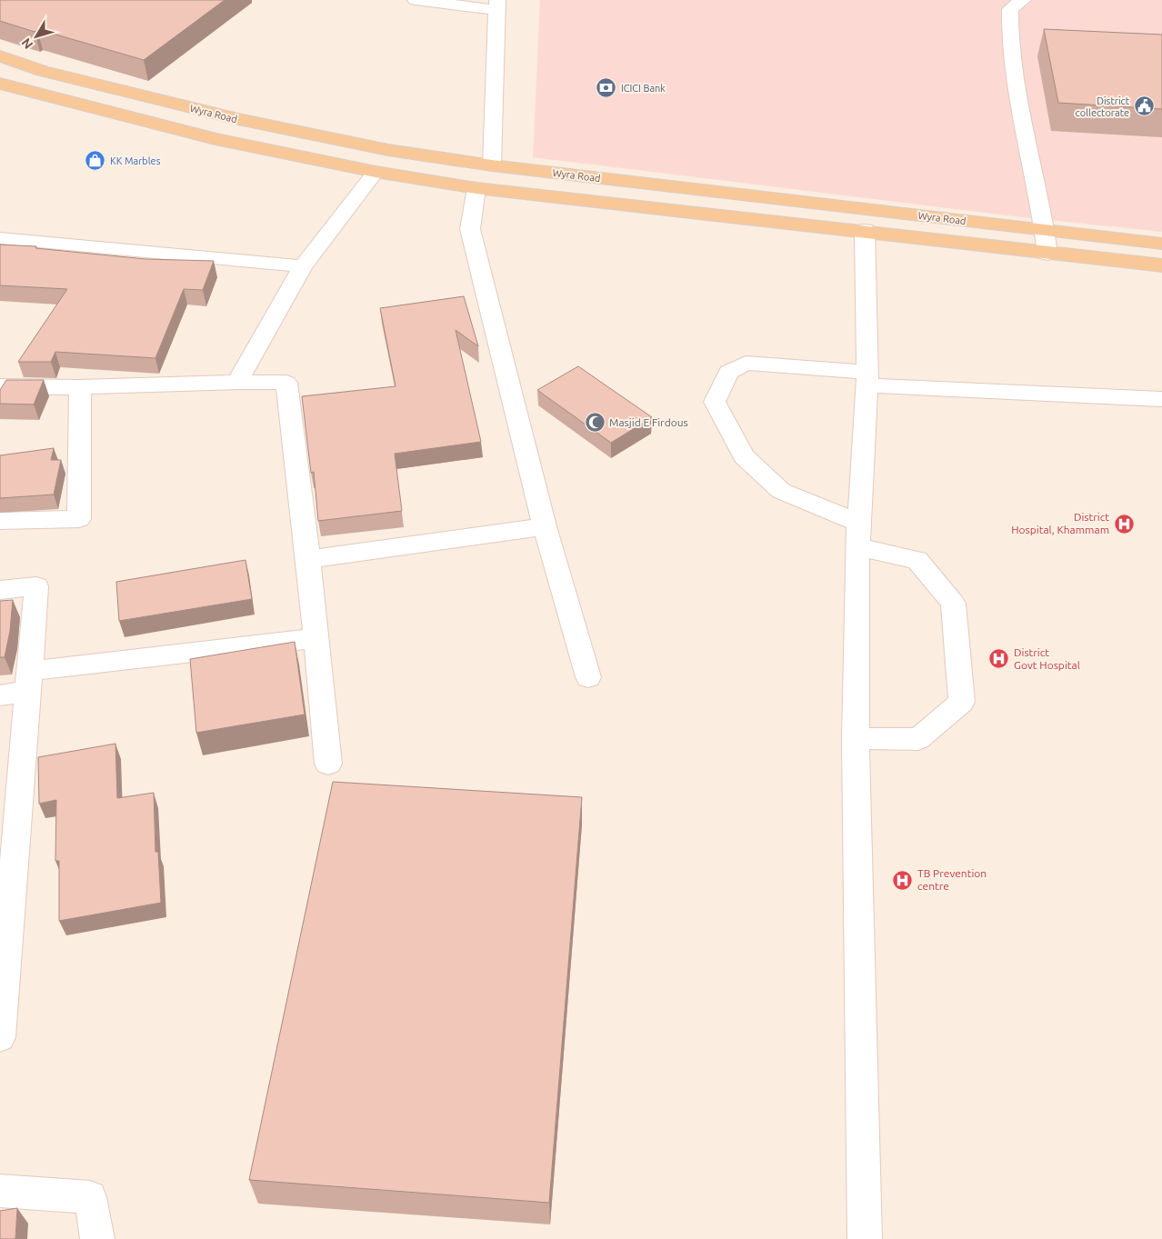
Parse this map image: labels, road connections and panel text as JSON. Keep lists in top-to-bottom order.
{
  "streets": {
    "main road": ["Wyra Road"]
  },
  "places": {
    "bank": ["ICICI Bank"],
    "public building": ["District collectorate"],
    "shop": ["KK Marbles"],
    "mosque": ["Masjid E Firdous"],
    "hospital": ["District Hospital, Khammam", "District Govt Hospital", "TB Prevention centre"]
  },
  "north": "bottom left"
}
